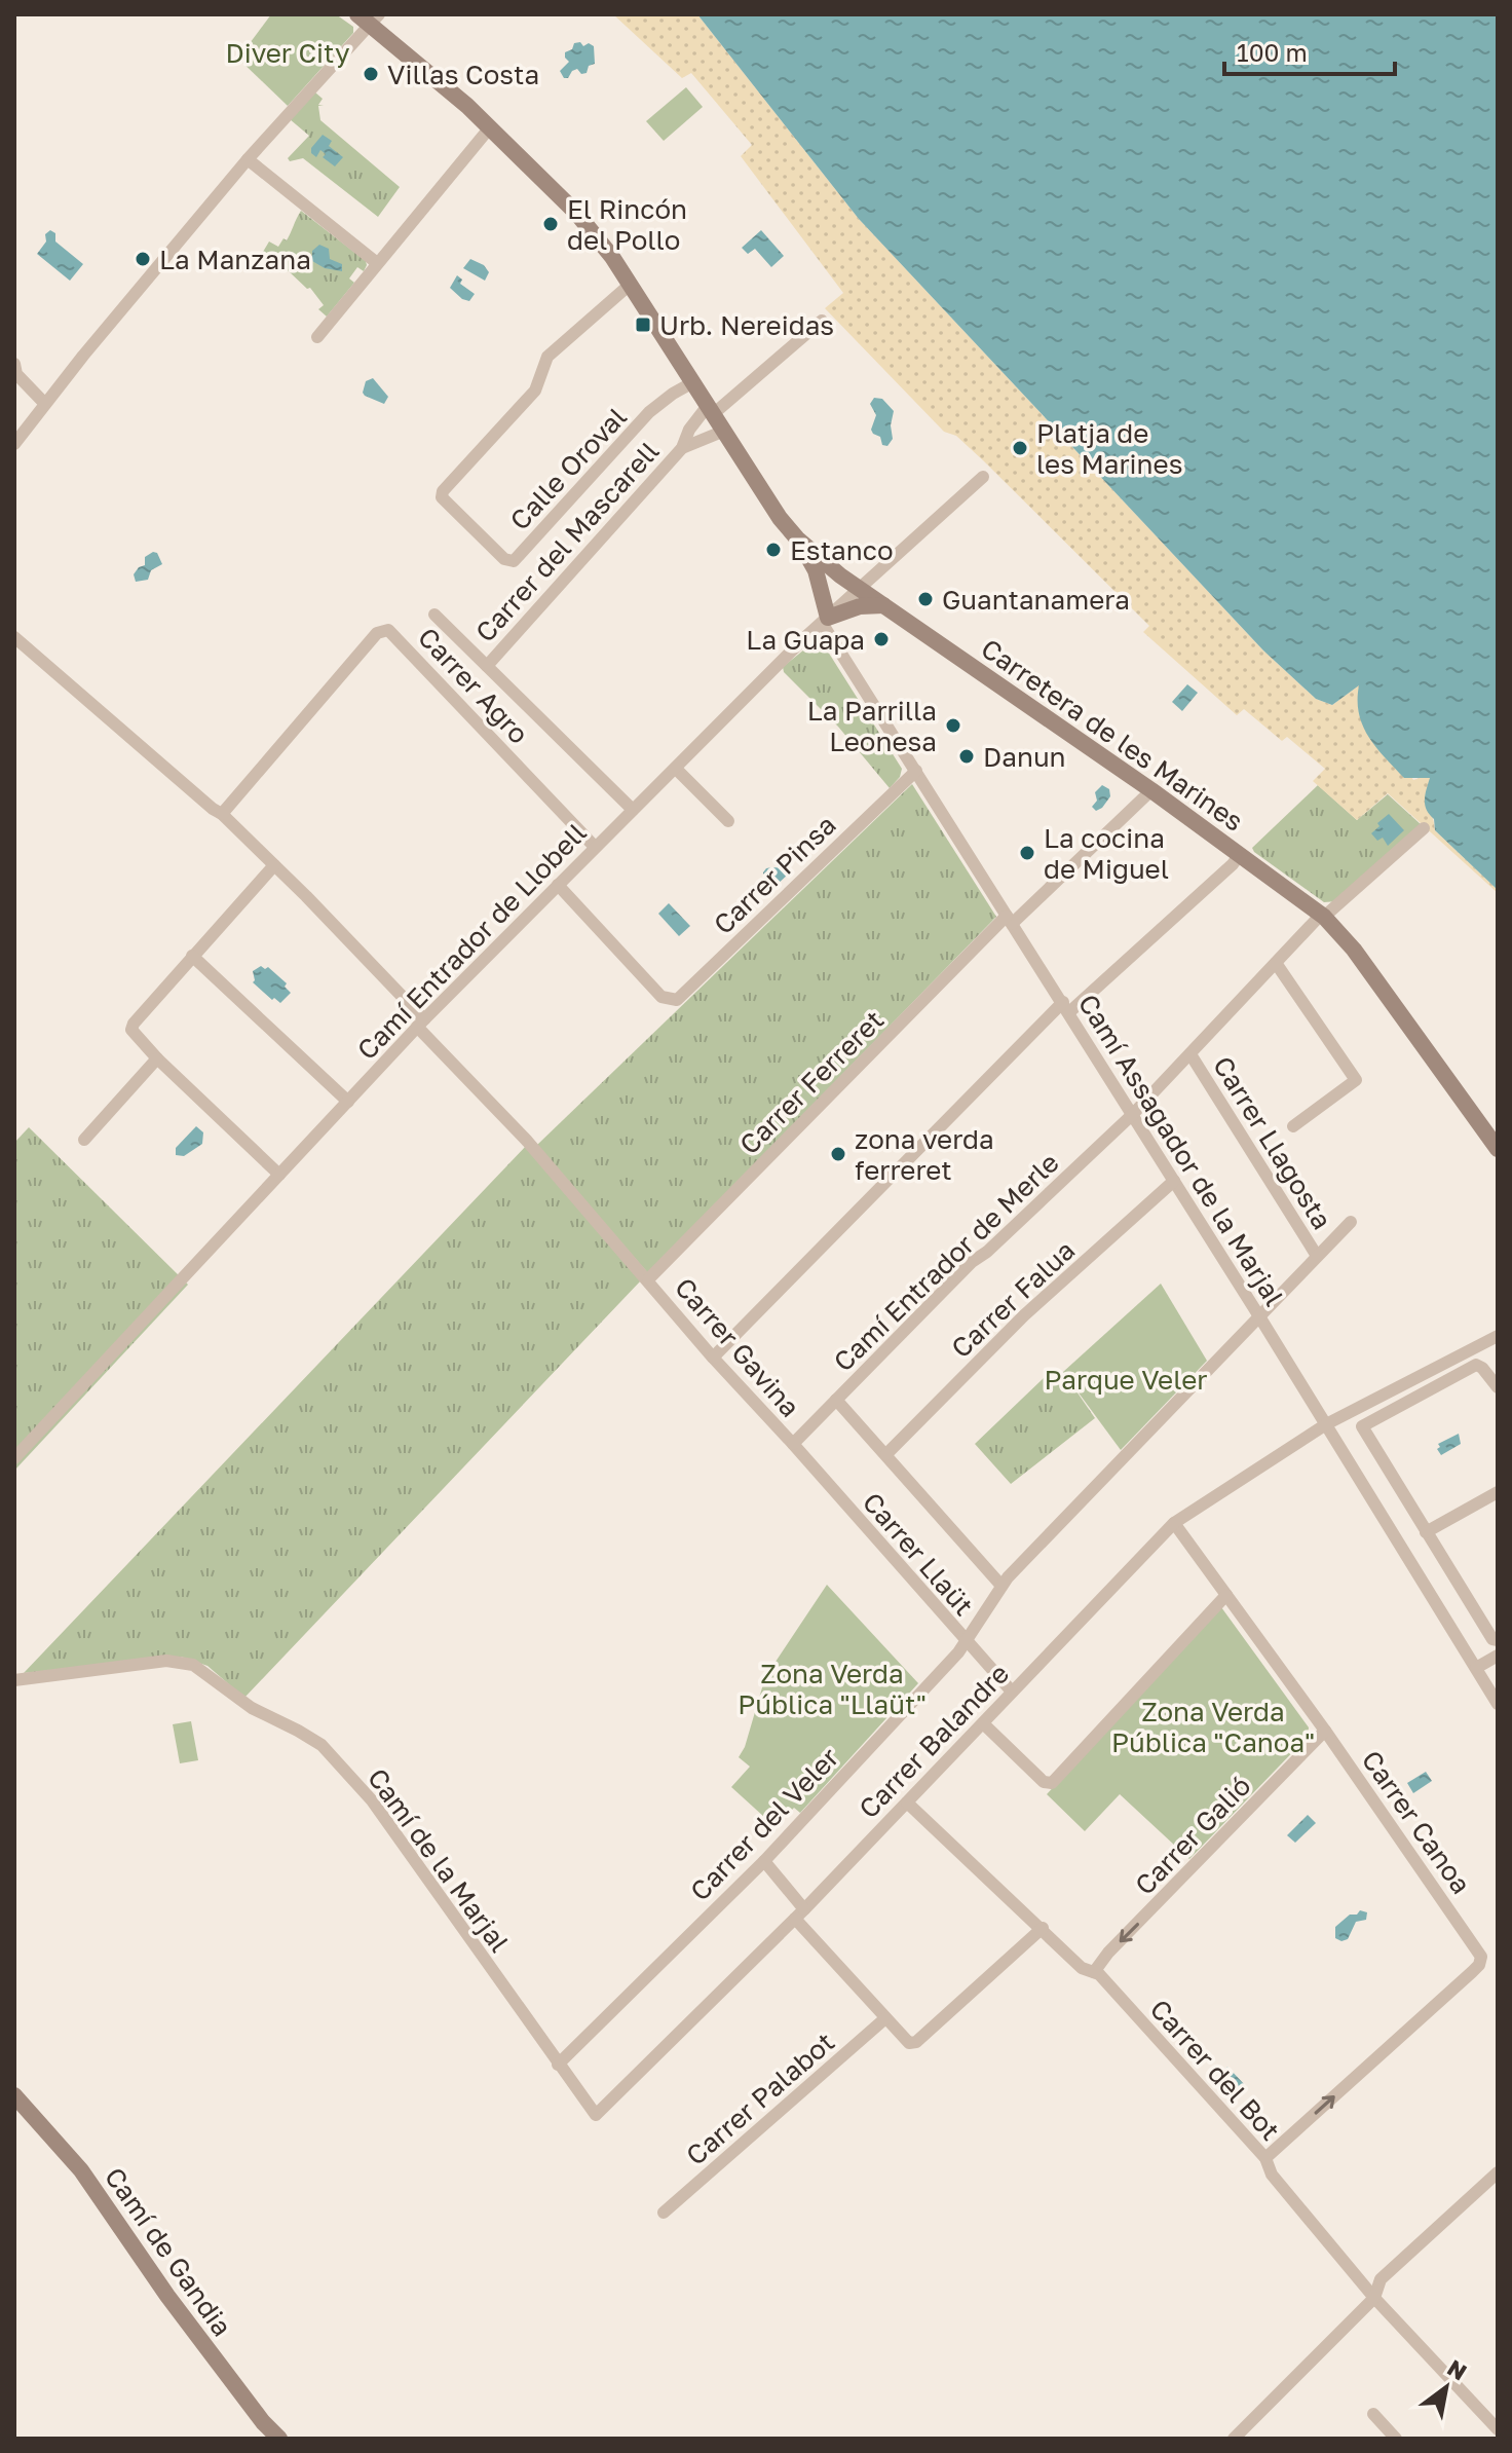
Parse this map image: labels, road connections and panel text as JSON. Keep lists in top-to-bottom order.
{
  "streets": {
    "main road": ["Carretera de les Marines", "Camí de Gandia"],
    "street": [
      "Calle Oroval",
      "Carrer del Mascarell",
      "Carrer Agro",
      "Carrer Pinsa",
      "Camí Entrador de Llobell",
      "Carrer Ferreret",
      "Carrer Llagosta",
      "Camí Assagador de la Marjal",
      "Camí Entrador de Merle",
      "Carrer Falua",
      "Carrer Gavina",
      "Carrer Llaüt",
      "Carrer Balandre",
      "Carrer Canoa",
      "Carrer del Veler",
      "Carrer Galió",
      "Camí de la Marjal",
      "Carrer del Bot",
      "Carrer Palabot"
    ]
  },
  "crossings": [
    ["Calle Oroval", "Carretera de les Marines"],
    ["Carrer del Mascarell", "Carretera de les Marines"],
    ["Carrer Agro", "Camí Entrador de Llobell"],
    ["Carrer Agro", "Carrer Gavina"],
    ["Carretera de les Marines", "Camí Entrador de Llobell"],
    ["Carretera de les Marines", "Carrer Ferreret"],
    ["Carretera de les Marines", "Camí Entrador de Merle"],
    ["Carrer Pinsa", "Camí Entrador de Llobell"],
    ["Carrer Pinsa", "Camí Assagador de la Marjal"],
    ["Camí Entrador de Llobell", "Camí Assagador de la Marjal"],
    ["Camí Entrador de Llobell", "Carrer Gavina"],
    ["Carrer Ferreret", "Camí Assagador de la Marjal"],
    ["Carrer Ferreret", "Carrer Gavina"],
    ["Carrer Llagosta", "Camí Assagador de la Marjal"],
    ["Carrer Llagosta", "Camí Entrador de Merle"],
    ["Carrer Llagosta", "Carrer del Veler"],
    ["Camí Assagador de la Marjal", "Camí Entrador de Merle"],
    ["Camí Assagador de la Marjal", "Carrer Falua"],
    ["Camí Assagador de la Marjal", "Carrer Balandre"],
    ["Camí Assagador de la Marjal", "Carrer del Veler"],
    ["Camí Entrador de Merle", "Carrer Gavina"],
    ["Camí Entrador de Merle", "Carrer Llaüt"],
    ["Carrer Gavina", "Carrer Llaüt"],
    ["Carrer Llaüt", "Carrer Balandre"],
    ["Carrer Llaüt", "Carrer del Veler"],
    ["Carrer Balandre", "Carrer Canoa"],
    ["Carrer Balandre", "Camí de la Marjal"],
    ["Carrer Balandre", "Carrer del Bot"],
    ["Carrer Canoa", "Carrer Galió"],
    ["Carrer Canoa", "Carrer del Bot"],
    ["Carrer del Veler", "Camí de la Marjal"],
    ["Carrer Galió", "Carrer del Bot"]
  ],
  "one_way": ["Carrer Galió"],
  "parks": [
    "Diver City",
    "Parque Veler",
    "Zona Verda Pública \"Llaüt\"",
    "Zona Verda Pública \"Canoa\""
  ],
  "places": {
    "other": [
      "Villas Costa",
      "El Rincón del Pollo",
      "La Manzana",
      "Platja de les Marines",
      "Estanco",
      "Guantanamera",
      "La Guapa",
      "La Parrilla Leonesa",
      "Danun",
      "La cocina de Miguel",
      "zona verda ferreret"
    ],
    "transit": ["Urb. Nereidas"]
  },
  "scale_bar": "100 m",
  "north": "top right"
}
